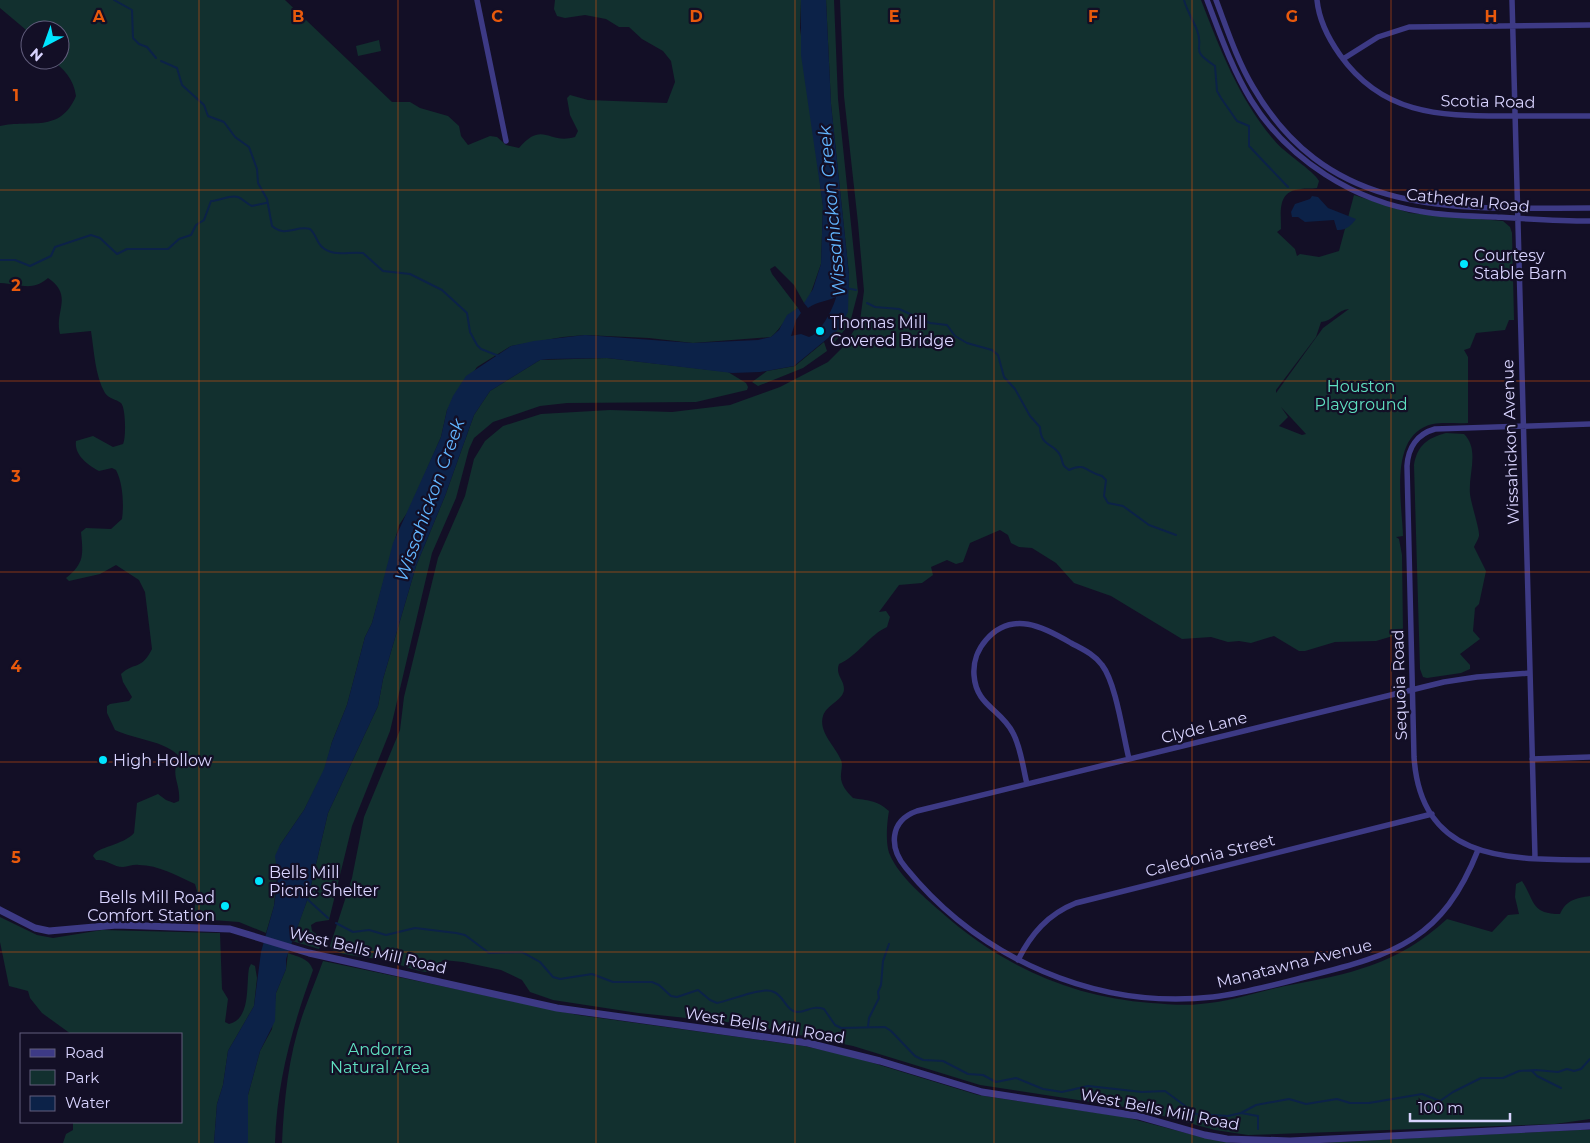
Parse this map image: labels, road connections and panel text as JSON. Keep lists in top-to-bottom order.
{
  "streets": {
    "street": [
      "Scotia Road",
      "Cathedral Road",
      "Wissahickon Avenue",
      "Sequoia Road",
      "Clyde Lane",
      "Caledonia Street",
      "West Bells Mill Road",
      "Manatawna Avenue"
    ]
  },
  "crossings": [
    ["Scotia Road", "Wissahickon Avenue"],
    ["Cathedral Road", "Wissahickon Avenue"],
    ["Wissahickon Avenue", "Sequoia Road"],
    ["Wissahickon Avenue", "Clyde Lane"],
    ["Sequoia Road", "Clyde Lane"],
    ["Sequoia Road", "Caledonia Street"],
    ["Sequoia Road", "Manatawna Avenue"],
    ["Clyde Lane", "Manatawna Avenue"],
    ["Caledonia Street", "Manatawna Avenue"]
  ],
  "water": ["Wissahickon Creek"],
  "parks": ["Houston Playground", "Andorra Natural Area"],
  "places": [
    "Courtesy Stable Barn",
    "Thomas Mill Covered Bridge",
    "High Hollow",
    "Bells Mill Picnic Shelter",
    "Bells Mill Road Comfort Station"
  ],
  "legend": ["Road", "Park", "Water"],
  "scale_bar": "100 m",
  "north": "bottom left",
  "grid": {
    "columns": [
      "A",
      "B",
      "C",
      "D",
      "E",
      "F",
      "G",
      "H"
    ],
    "rows": [
      "1",
      "2",
      "3",
      "4",
      "5"
    ]
  }
}
